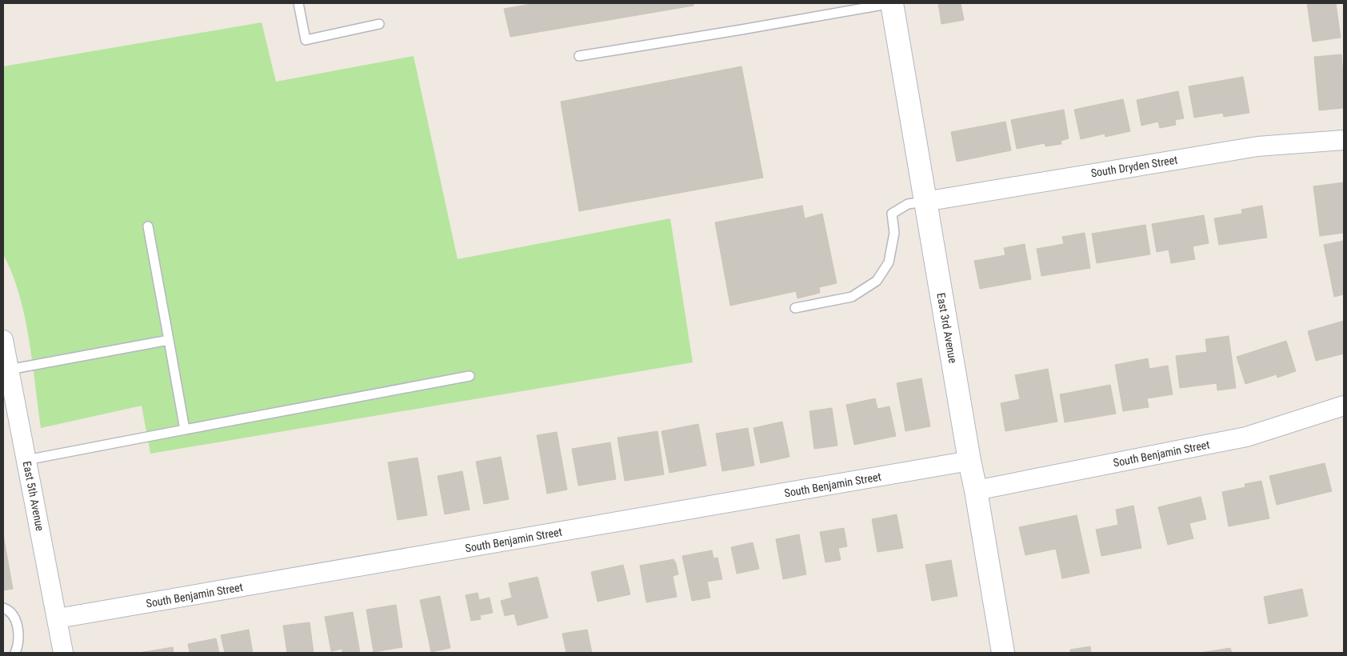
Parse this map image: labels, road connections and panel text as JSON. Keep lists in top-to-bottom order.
{
  "streets": {
    "street": [
      "South Dryden Street",
      "East 3rd Avenue",
      "South Benjamin Street",
      "East 5th Avenue"
    ]
  },
  "crossings": [
    ["South Dryden Street", "East 3rd Avenue"],
    ["East 3rd Avenue", "South Benjamin Street"],
    ["South Benjamin Street", "East 5th Avenue"]
  ]
}
